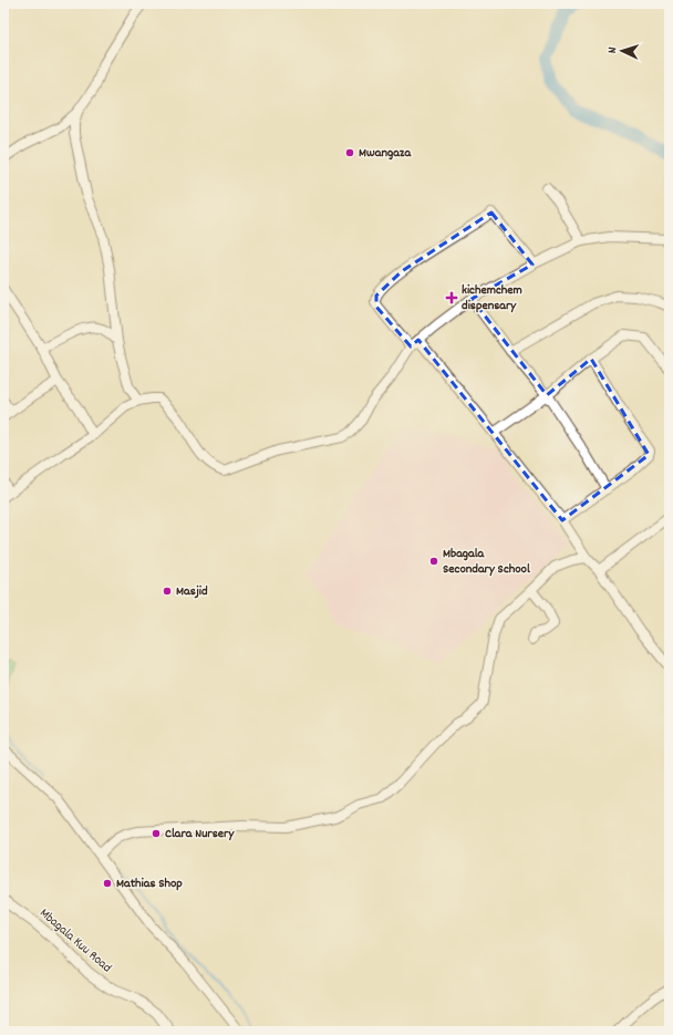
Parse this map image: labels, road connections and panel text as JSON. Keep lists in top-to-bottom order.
{
  "streets": {
    "street": ["Mbagala Kuu Road"]
  },
  "places": {
    "other": [
      "Mwangaza",
      "Mbagala Secondary School",
      "Masjid",
      "Clara Nursery",
      "Mathias Shop"
    ],
    "health": ["kichemchem dispensary"]
  },
  "north": "left"
}
